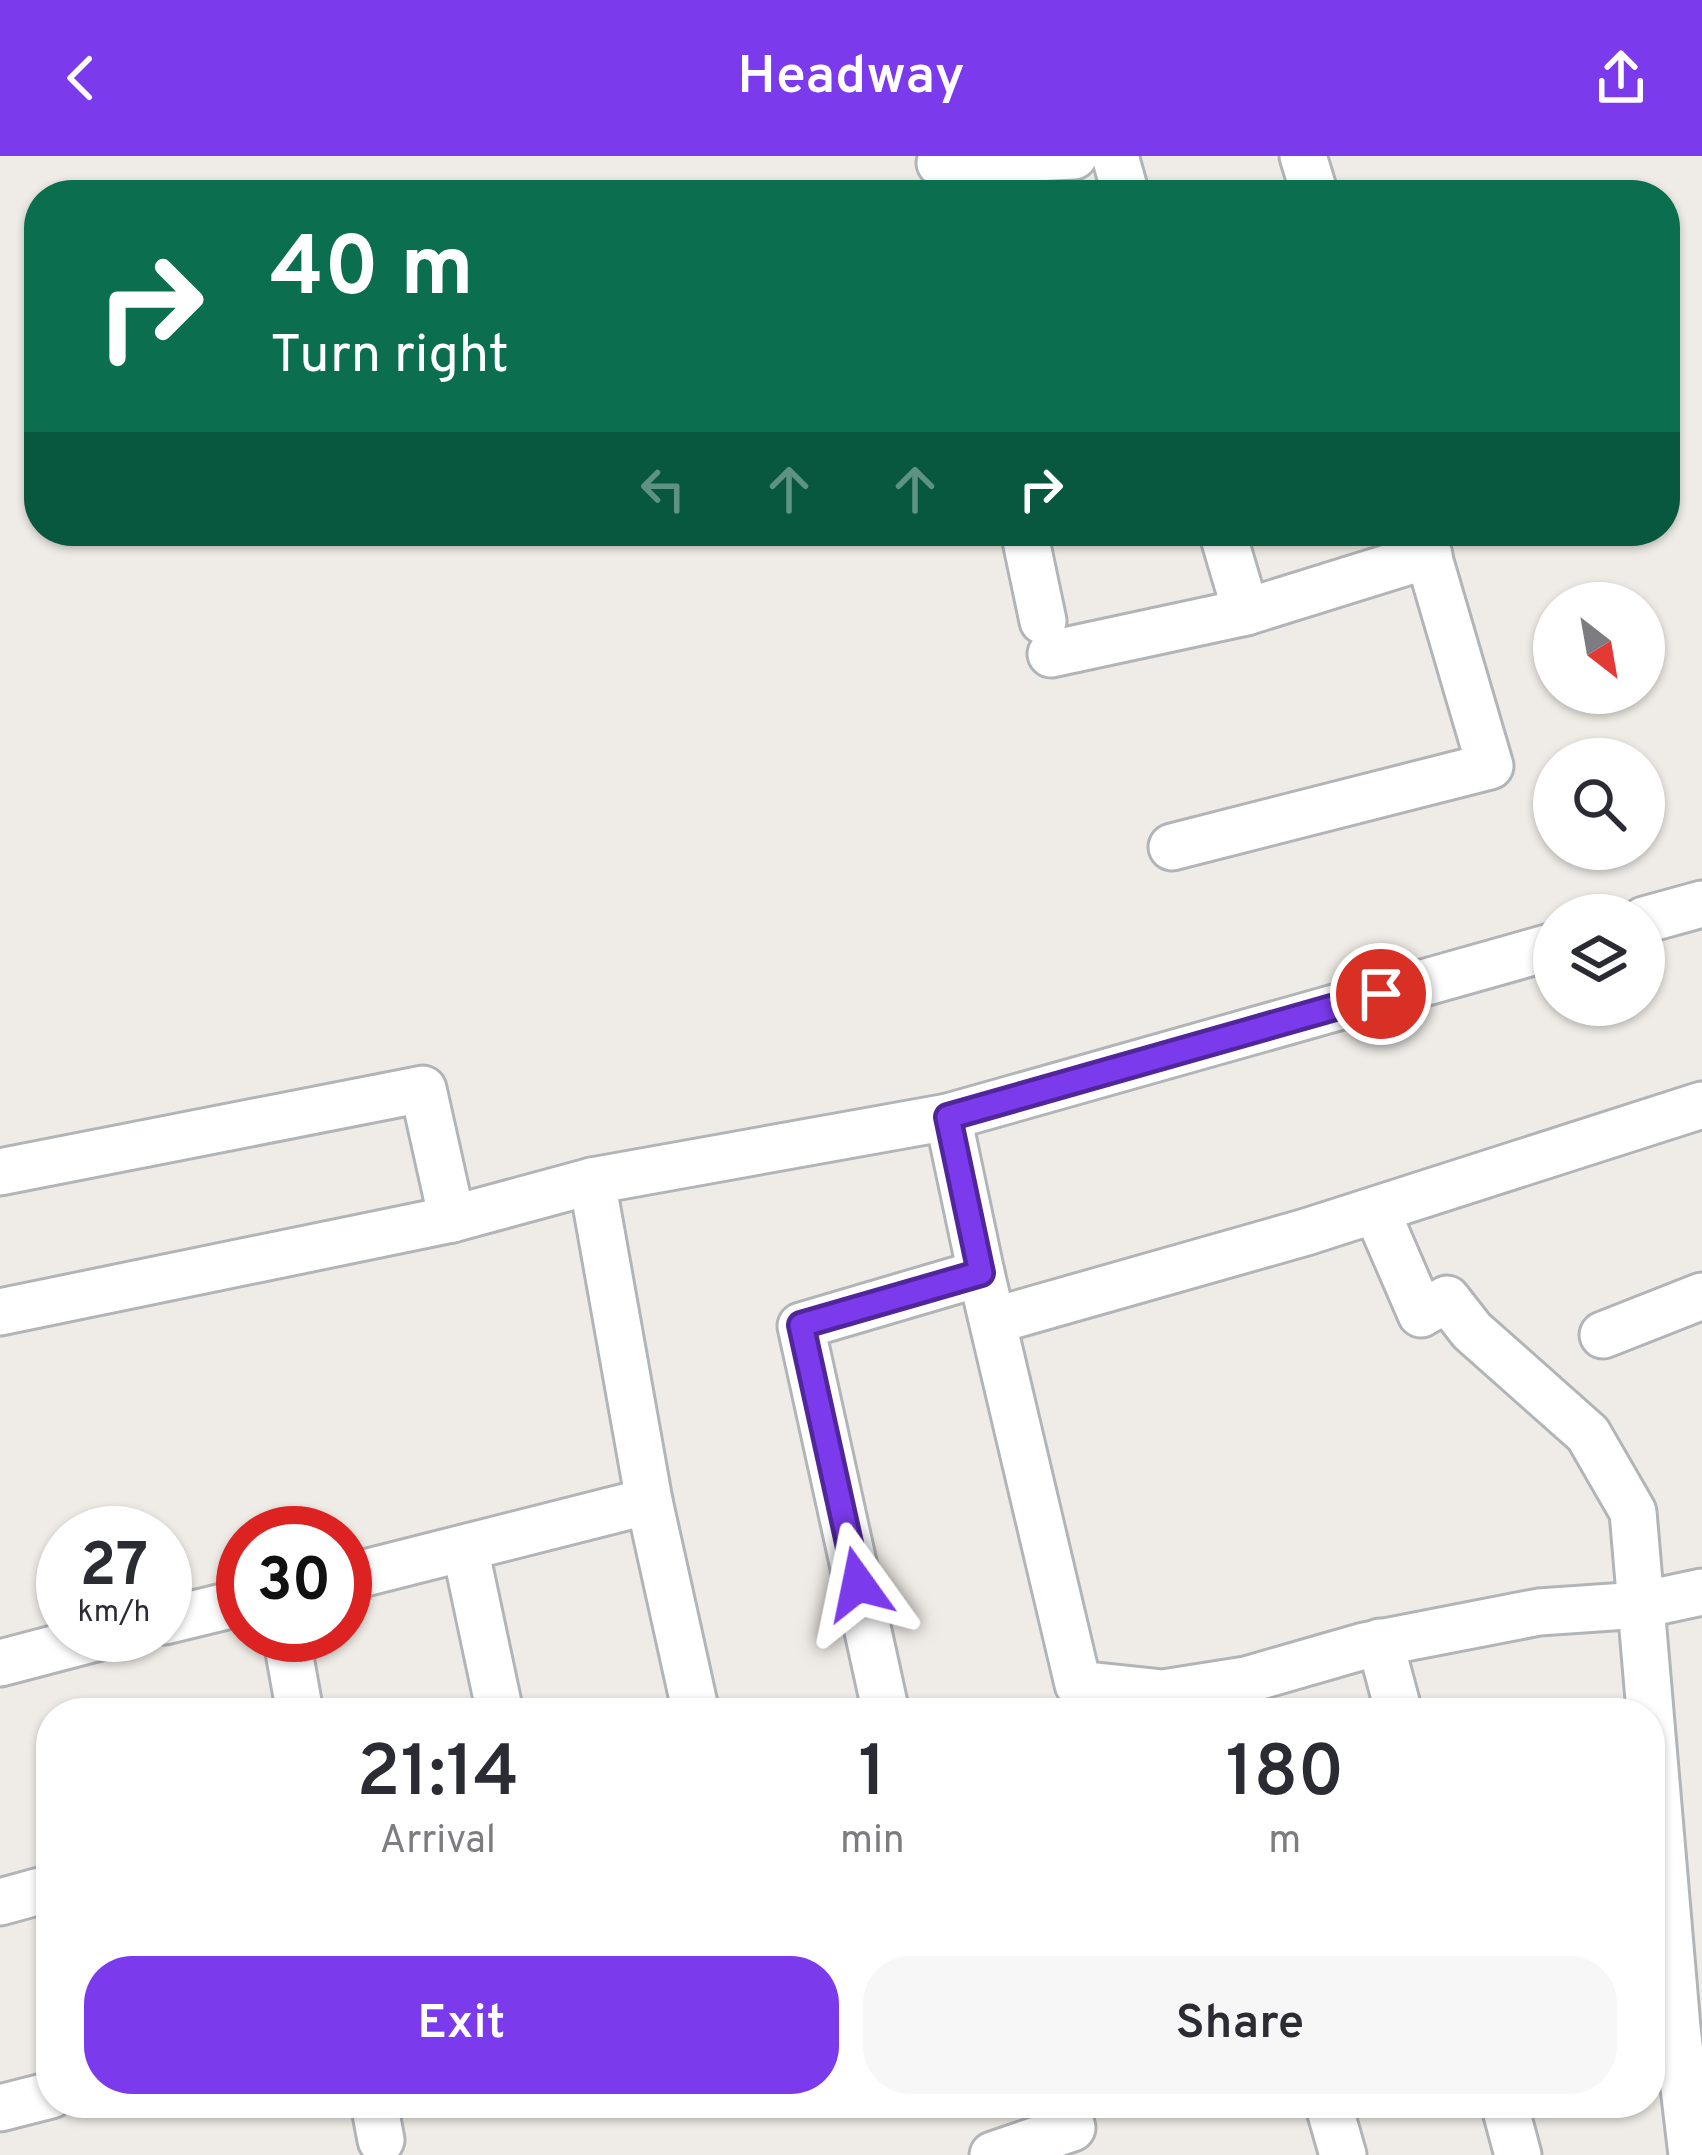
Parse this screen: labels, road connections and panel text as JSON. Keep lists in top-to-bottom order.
{
  "north": "bottom right",
  "page": {
    "header": "Headway",
    "turn": ["40 m", "Turn right"],
    "speed": "27 km/h",
    "limit": "30",
    "eta": [
      "21:14",
      "Arrival",
      "1",
      "min",
      "180",
      "m"
    ],
    "buttons": ["Exit", "Share"]
  }
}
